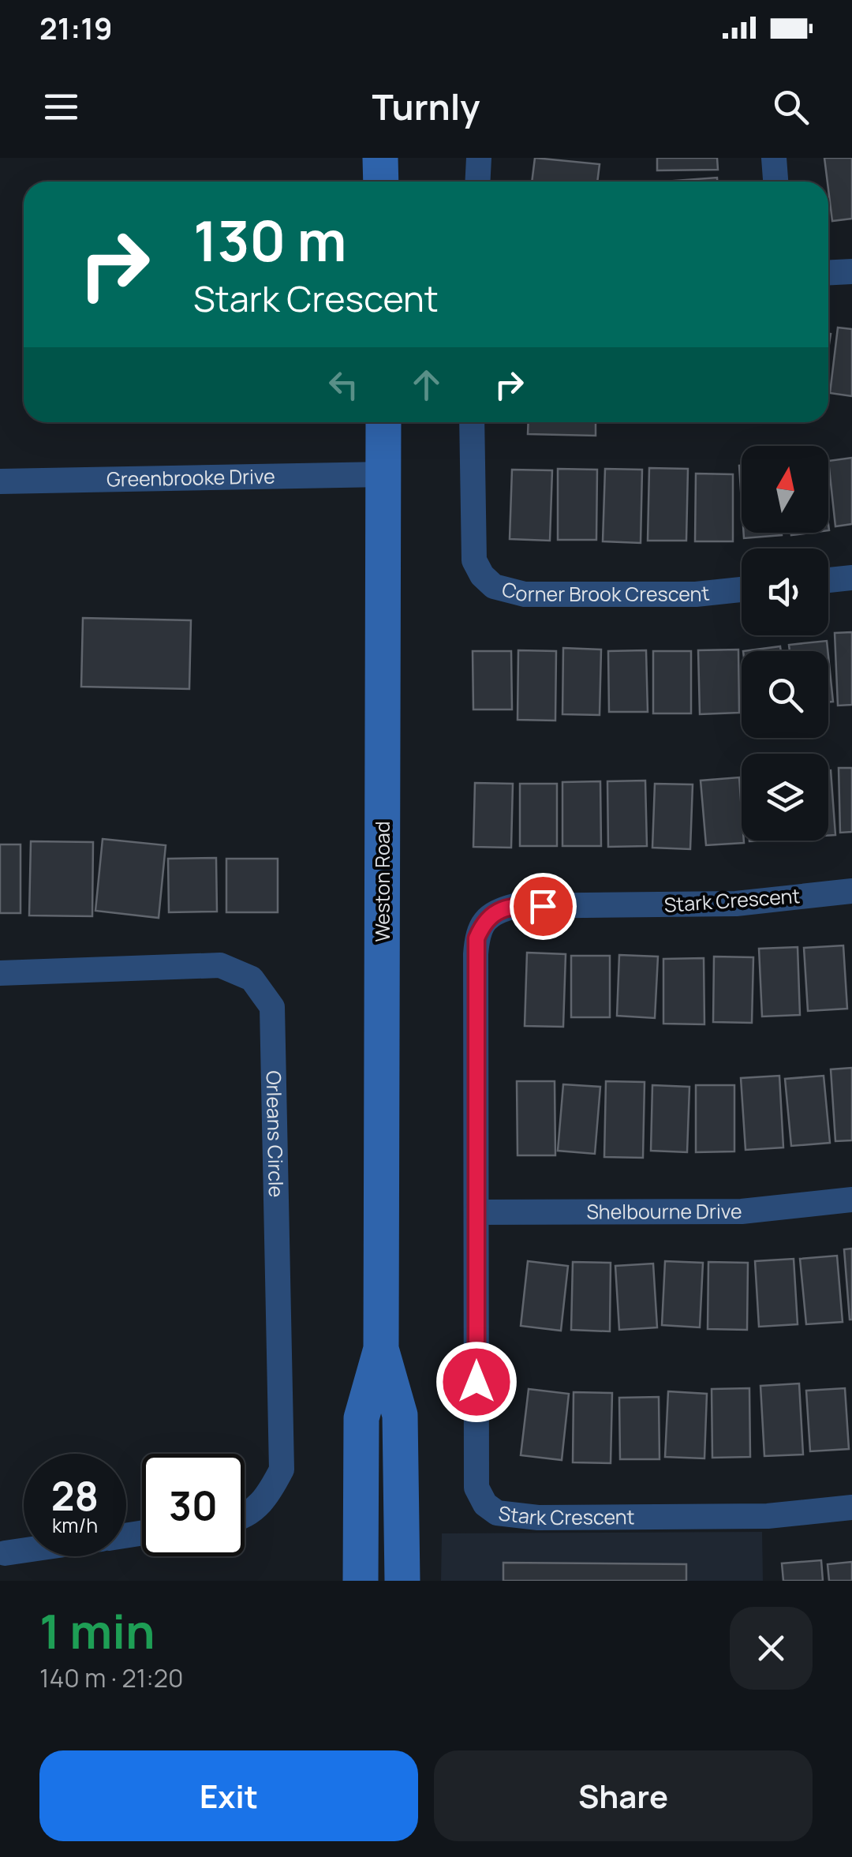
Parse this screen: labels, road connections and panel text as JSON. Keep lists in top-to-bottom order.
{
  "streets": {
    "main road": ["Weston Road"],
    "street": [
      "Greenbrooke Drive",
      "Corner Brook Crescent",
      "Stark Crescent",
      "Orleans Circle",
      "Shelbourne Drive"
    ]
  },
  "crossings": [
    ["Greenbrooke Drive", "Weston Road"],
    ["Stark Crescent", "Shelbourne Drive"]
  ],
  "north": "top",
  "page": {
    "status": "21:19",
    "header": "Turnly",
    "turn": ["130 m", "Stark Crescent"],
    "speed": "28 km/h",
    "limit": "30",
    "heading": ["1 min", "140 m · 21:20"],
    "buttons": ["Exit", "Share"]
  }
}
